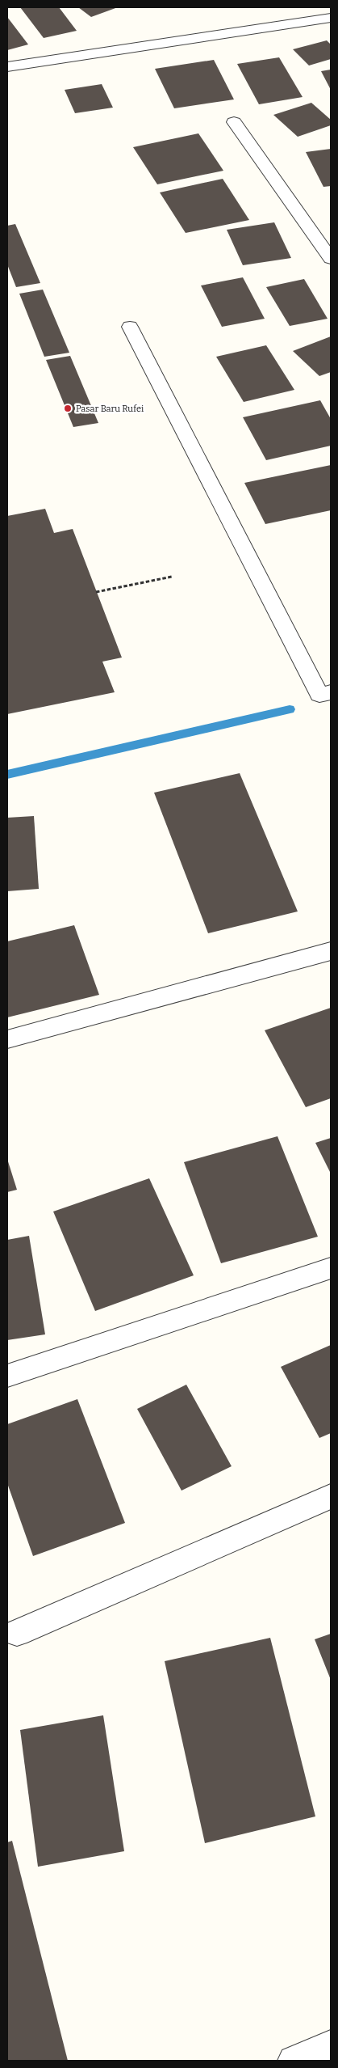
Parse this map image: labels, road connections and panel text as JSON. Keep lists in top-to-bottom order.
{
  "places": ["Pasar Baru Rufei"]
}
